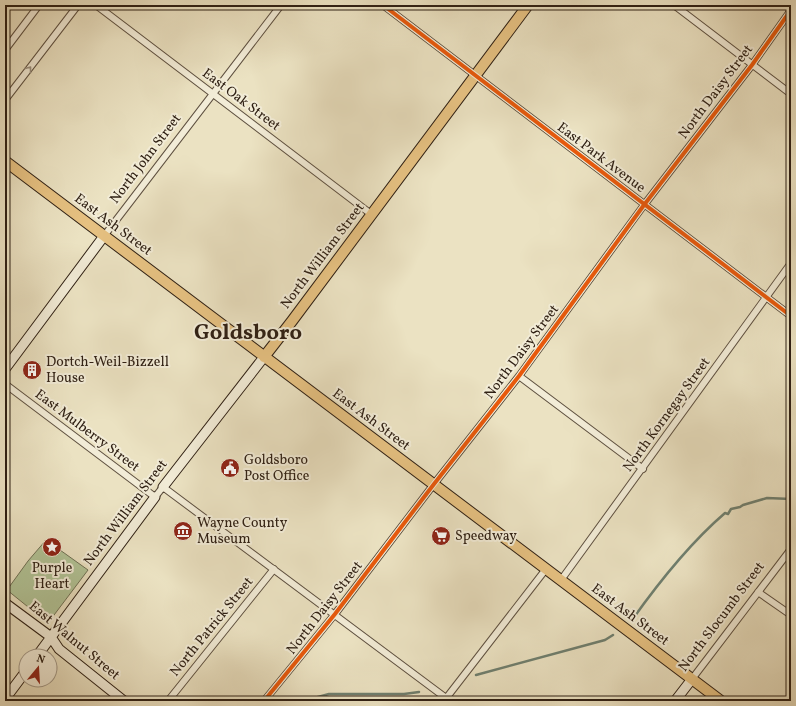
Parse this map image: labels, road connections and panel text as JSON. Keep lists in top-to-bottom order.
{
  "streets": {
    "main road": ["East Ash Street", "North William Street"],
    "street": [
      "North Daisy Street",
      "East Oak Street",
      "East Park Avenue",
      "North John Street",
      "North Kornegay Street",
      "East Mulberry Street",
      "North Slocumb Street",
      "North Patrick Street",
      "East Walnut Street"
    ]
  },
  "crossings": [
    ["North Daisy Street", "East Park Avenue"],
    ["North Daisy Street", "East Ash Street"],
    ["East Oak Street", "North John Street"],
    ["East Oak Street", "North William Street"],
    ["East Park Avenue", "North William Street"],
    ["East Park Avenue", "North Kornegay Street"],
    ["North John Street", "East Ash Street"],
    ["East Ash Street", "North William Street"],
    ["East Ash Street", "North Kornegay Street"],
    ["East Ash Street", "North Slocumb Street"],
    ["North William Street", "East Mulberry Street"],
    ["North William Street", "East Walnut Street"]
  ],
  "districts": ["Goldsboro"],
  "places": {
    "building": ["Dortch-Weil-Bizzell House"],
    "public building": ["Goldsboro Post Office"],
    "museum": ["Wayne County Museum"],
    "supermarket": ["Speedway"],
    "place": ["Purple Heart"]
  },
  "north": "top"
}
